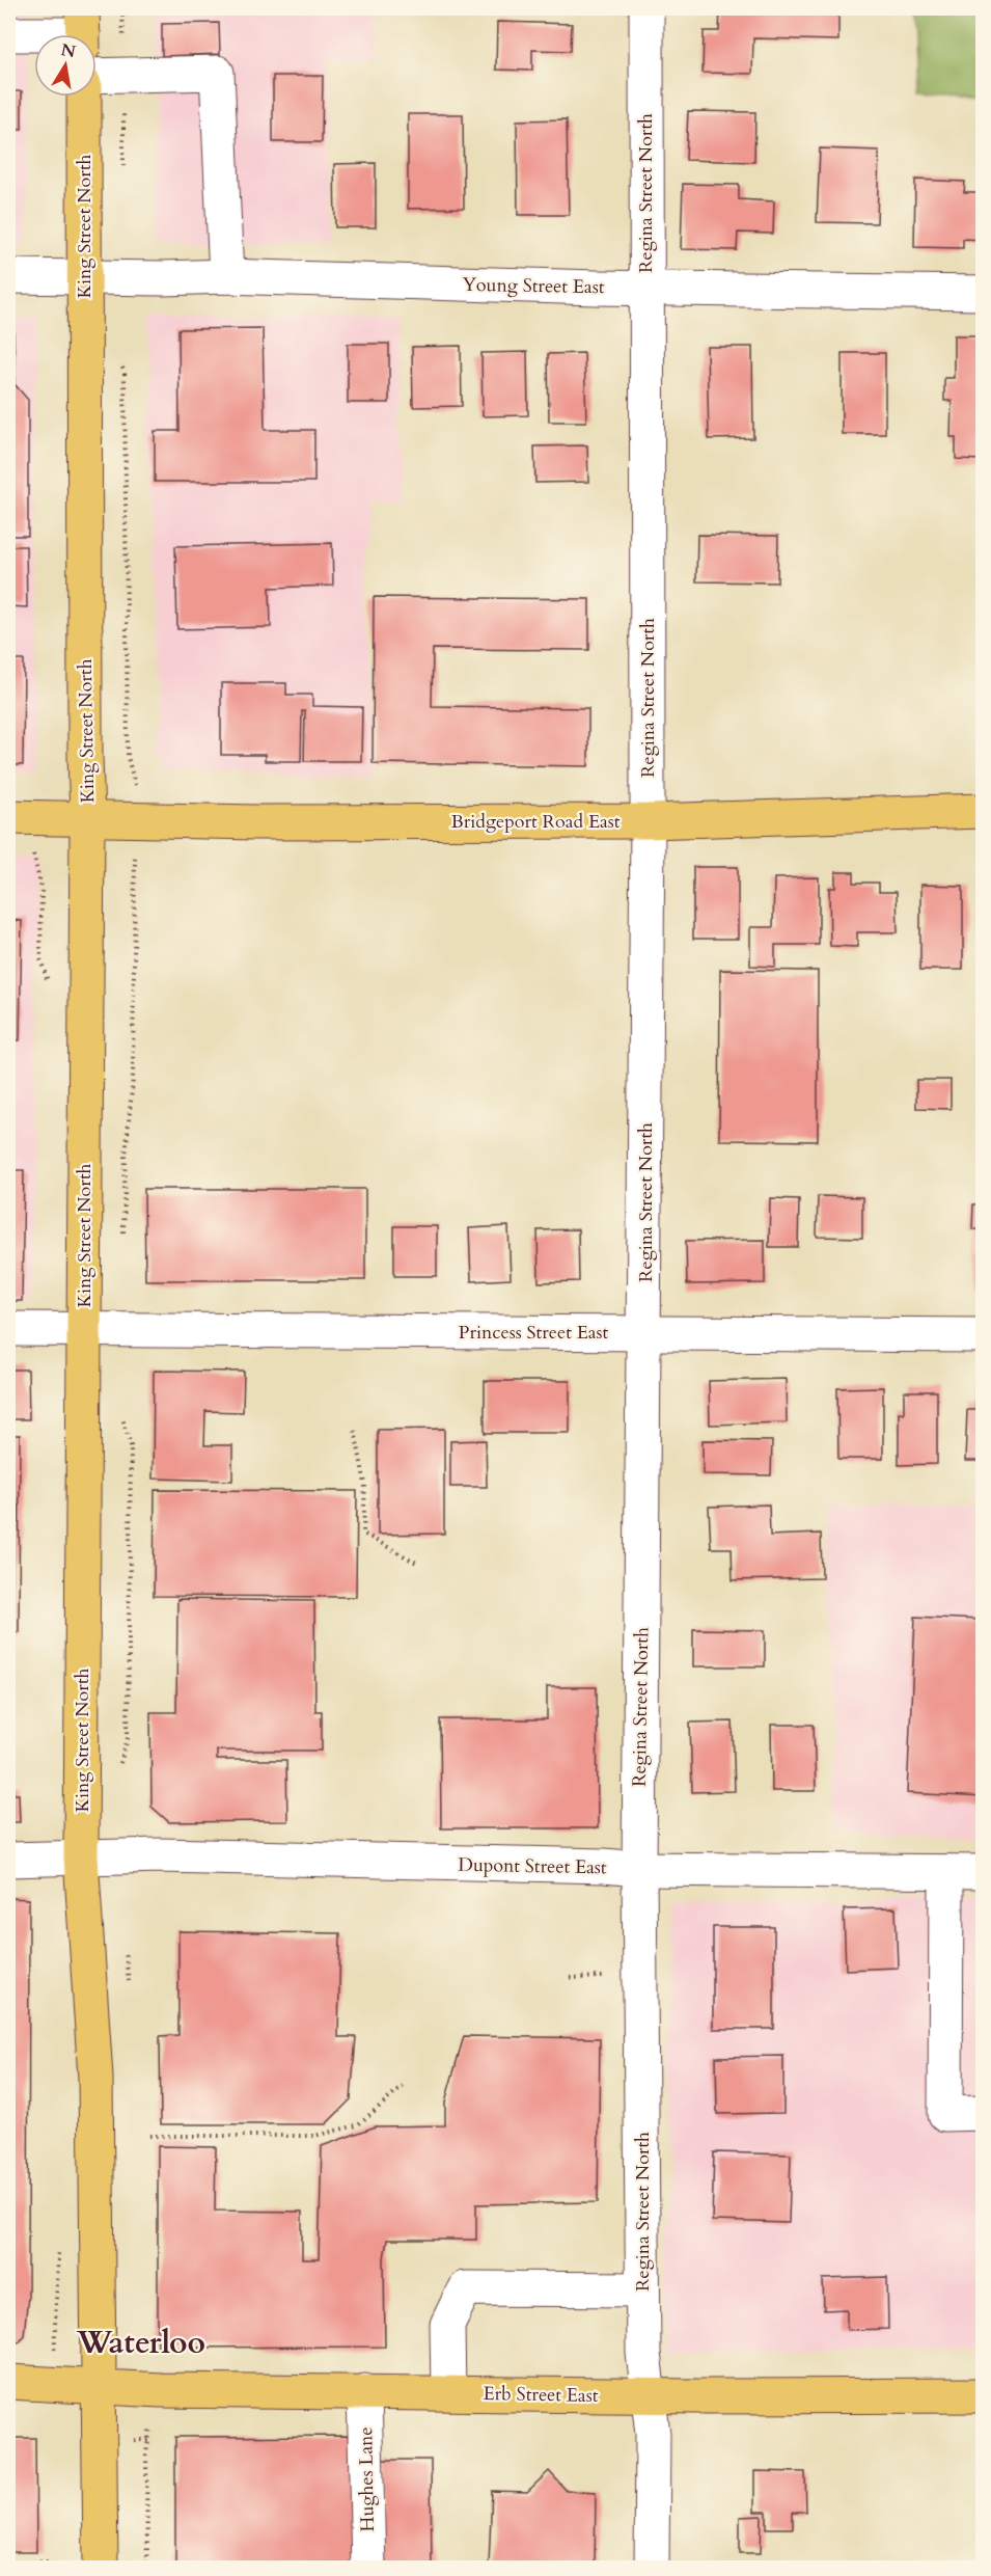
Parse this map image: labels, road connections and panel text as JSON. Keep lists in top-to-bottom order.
{
  "streets": {
    "main road": ["King Street North", "Bridgeport Road East", "Erb Street East"],
    "street": [
      "Regina Street North",
      "Young Street East",
      "Princess Street East",
      "Dupont Street East",
      "Hughes Lane"
    ]
  },
  "crossings": [
    ["Regina Street North", "Young Street East"],
    ["Regina Street North", "Bridgeport Road East"],
    ["Regina Street North", "Princess Street East"],
    ["Regina Street North", "Dupont Street East"],
    ["Regina Street North", "Erb Street East"],
    ["King Street North", "Young Street East"],
    ["King Street North", "Bridgeport Road East"],
    ["King Street North", "Princess Street East"],
    ["King Street North", "Dupont Street East"],
    ["King Street North", "Erb Street East"],
    ["Erb Street East", "Hughes Lane"]
  ],
  "districts": ["Waterloo"],
  "north": "top"
}
